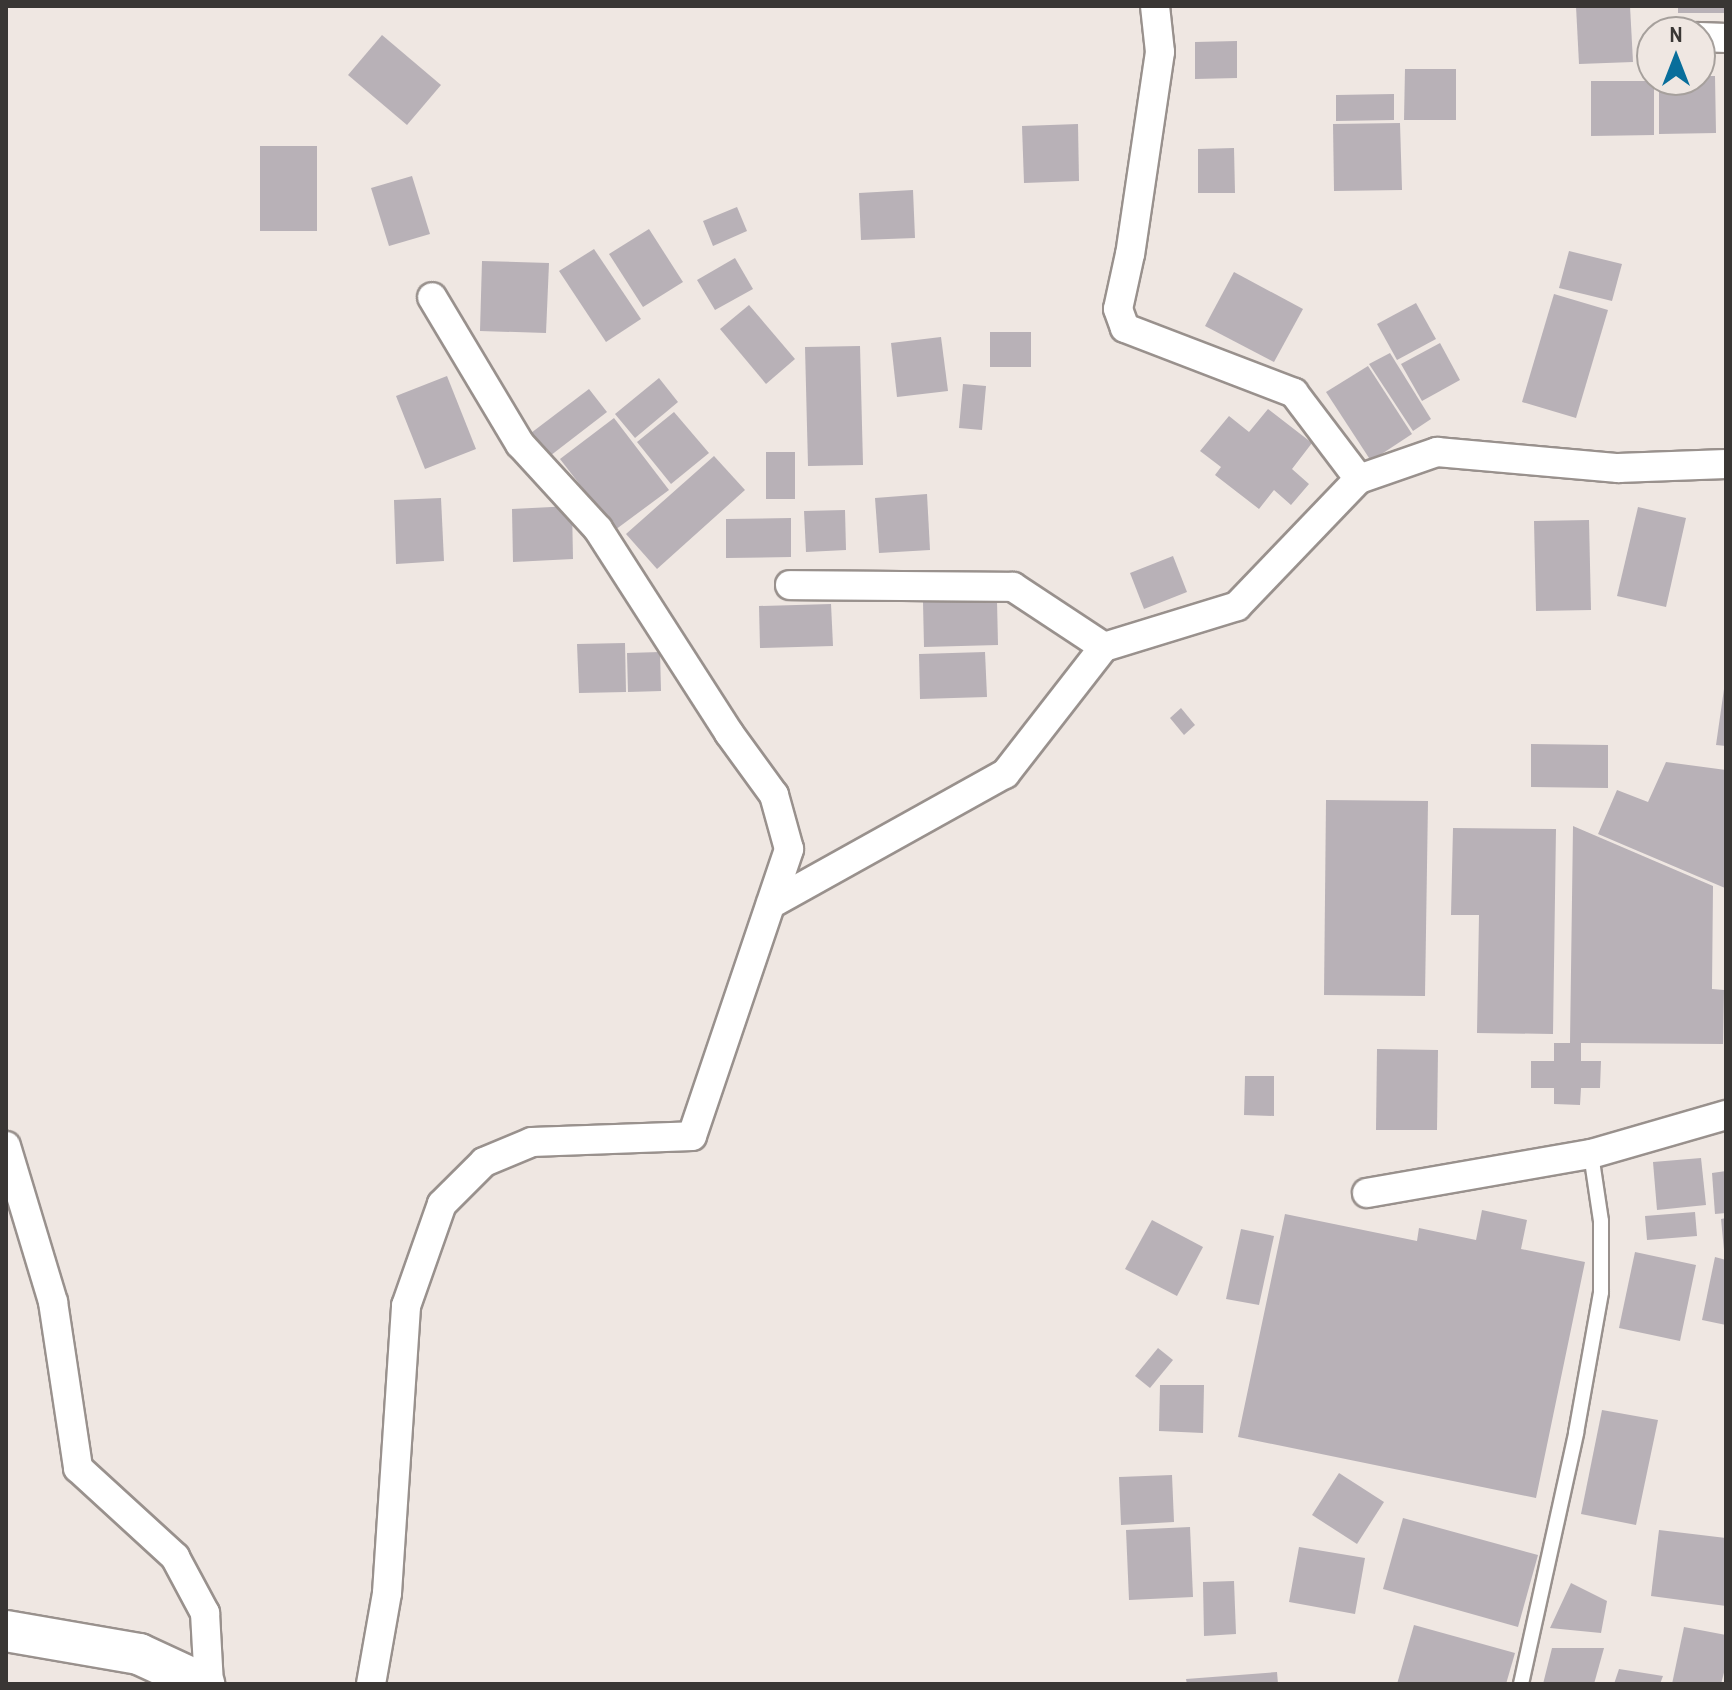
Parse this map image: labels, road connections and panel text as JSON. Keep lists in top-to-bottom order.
{
  "north": "top"
}
